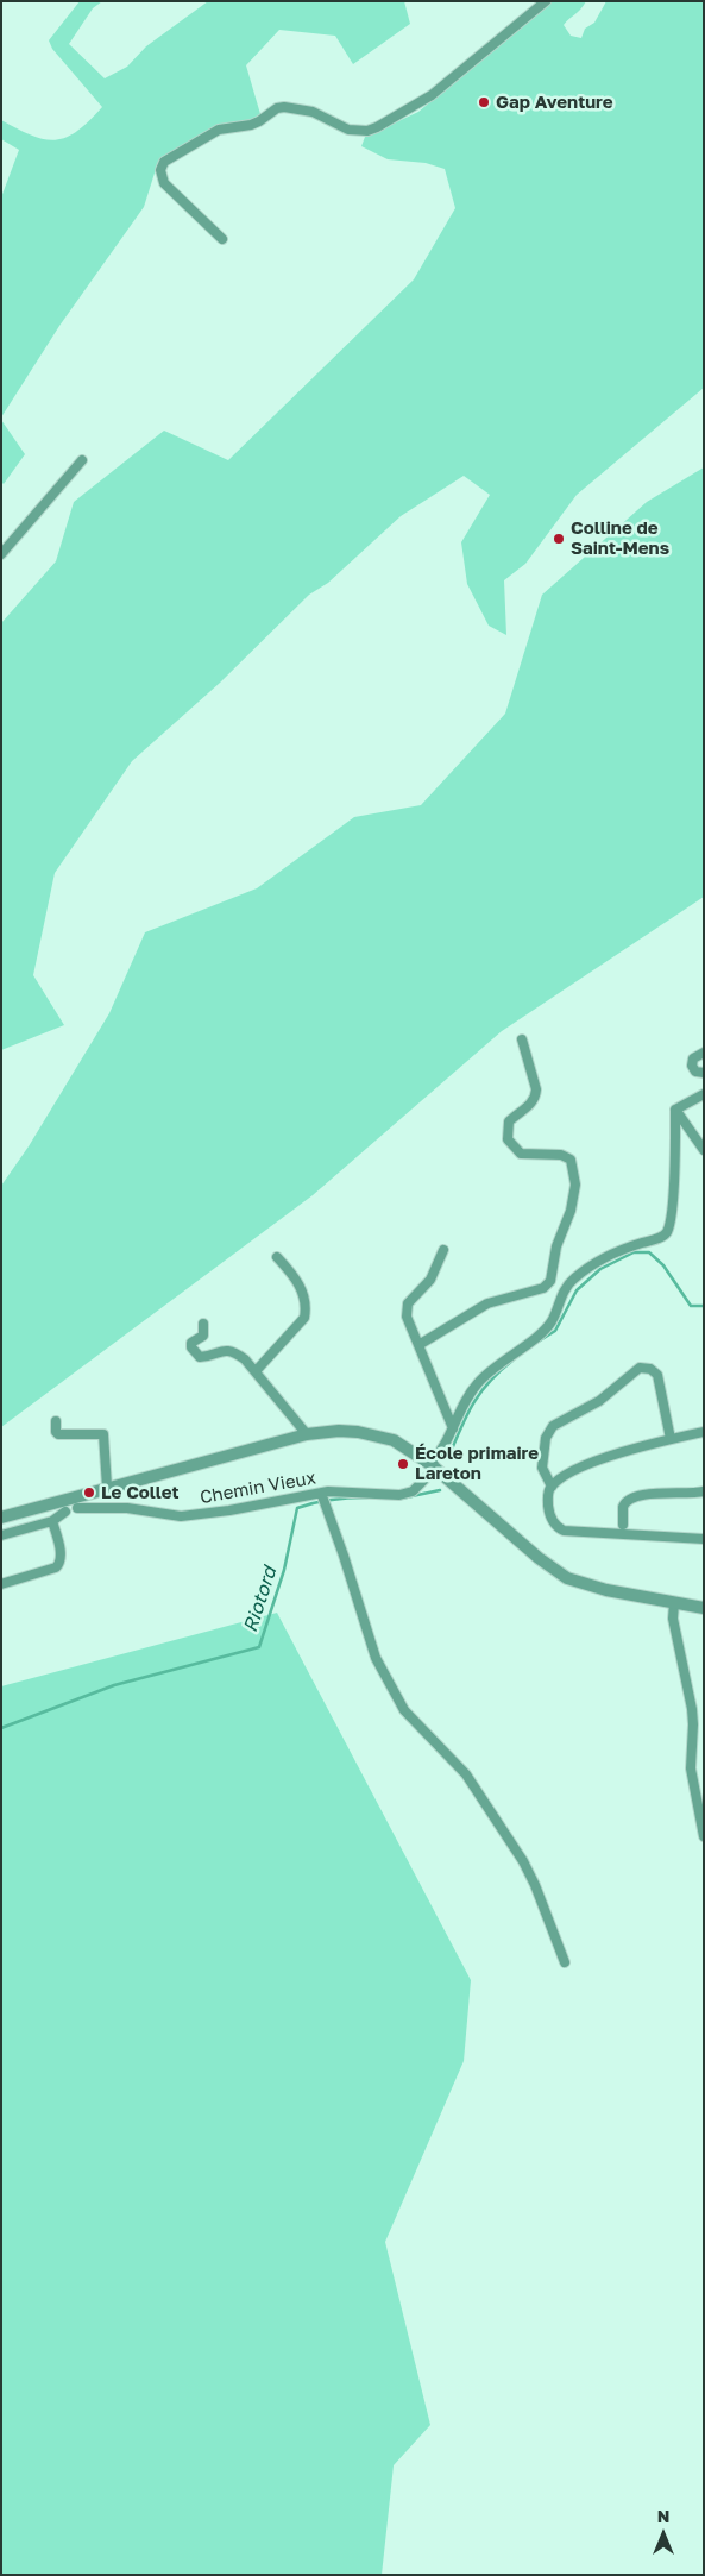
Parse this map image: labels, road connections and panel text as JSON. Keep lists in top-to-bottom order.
{
  "streets": {
    "street": ["Chemin Vieux"]
  },
  "water": ["Riotord"],
  "places": [
    "Gap Aventure",
    "Colline de Saint-Mens",
    "École primaire Lareton",
    "Le Collet"
  ],
  "north": "top"
}
